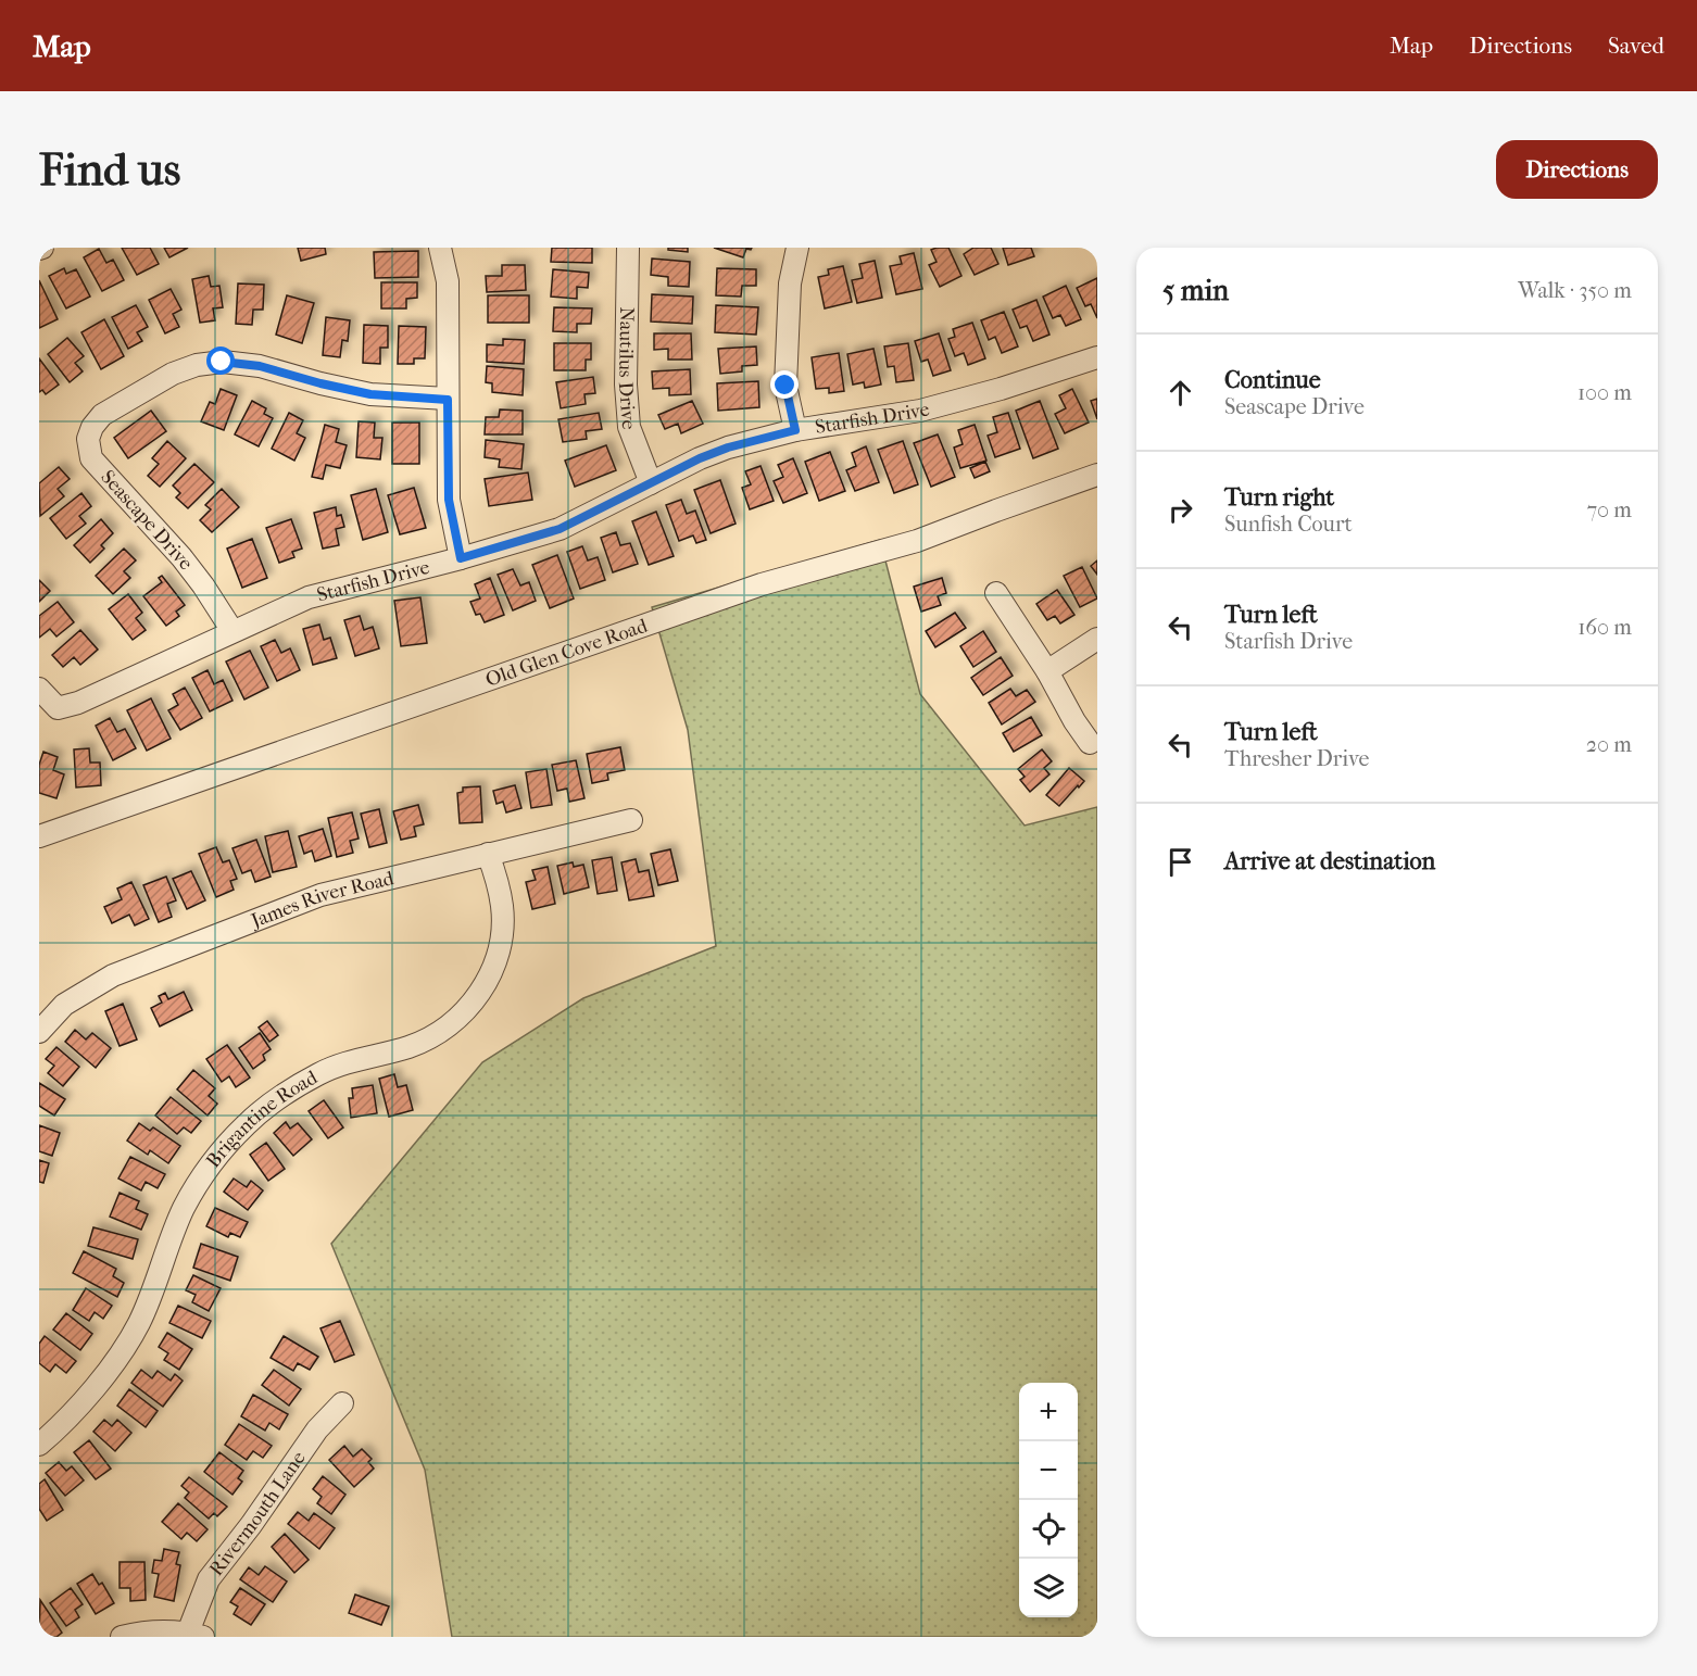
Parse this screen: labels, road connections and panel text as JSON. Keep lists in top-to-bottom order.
{
  "streets": {
    "street": [
      "Nautilus Drive",
      "Starfish Drive",
      "Seascape Drive",
      "Old Glen Cove Road",
      "James River Road",
      "Brigantine Road",
      "Rivermouth Lane"
    ]
  },
  "crossings": [
    ["Nautilus Drive", "Starfish Drive"],
    ["Starfish Drive", "Seascape Drive"],
    ["James River Road", "Brigantine Road"]
  ],
  "page": {
    "header": "Map",
    "nav": ["Map", "Directions", "Saved"],
    "buttons": "Directions",
    "title": "Find us",
    "heading": ["5 min", "Walk · 350 m"],
    "list": [
      ["Continue", "Seascape Drive", "100 m"],
      ["Turn right", "Sunfish Court", "70 m"],
      ["Turn left", "Starfish Drive", "160 m"],
      ["Turn left", "Thresher Drive", "20 m"],
      "Arrive at destination"
    ],
    "map_buttons": ["+", "−"]
  }
}
